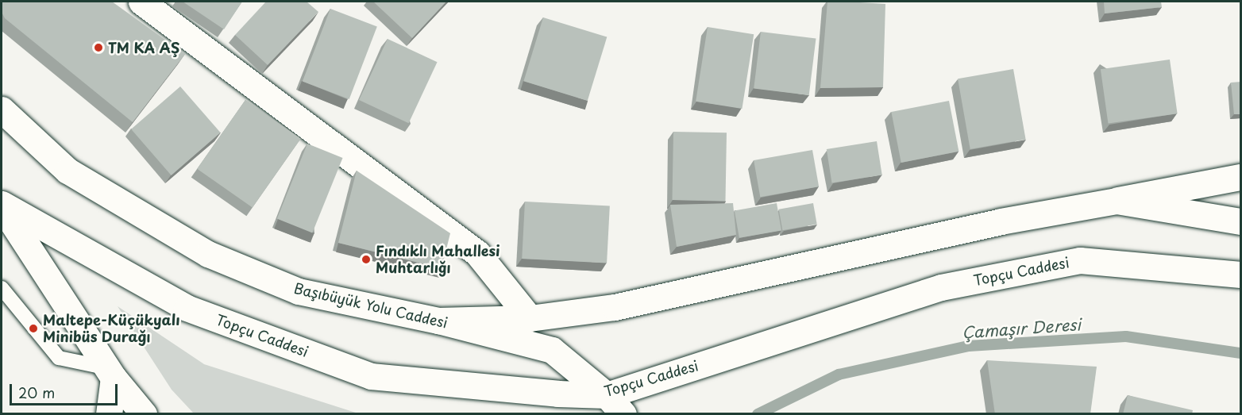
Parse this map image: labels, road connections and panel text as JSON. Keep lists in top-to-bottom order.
{
  "streets": {
    "street": ["Topçu Caddesi", "Başıbüyük Yolu Caddesi"]
  },
  "crossings": [
    ["Topçu Caddesi", "Başıbüyük Yolu Caddesi"]
  ],
  "water": ["Çamaşır Deresi"],
  "places": ["TM KA AŞ", "Fındıklı Mahallesi Muhtarlığı", "Maltepe-Küçükyalı Minibüs Durağı"],
  "scale_bar": "20 m"
}
